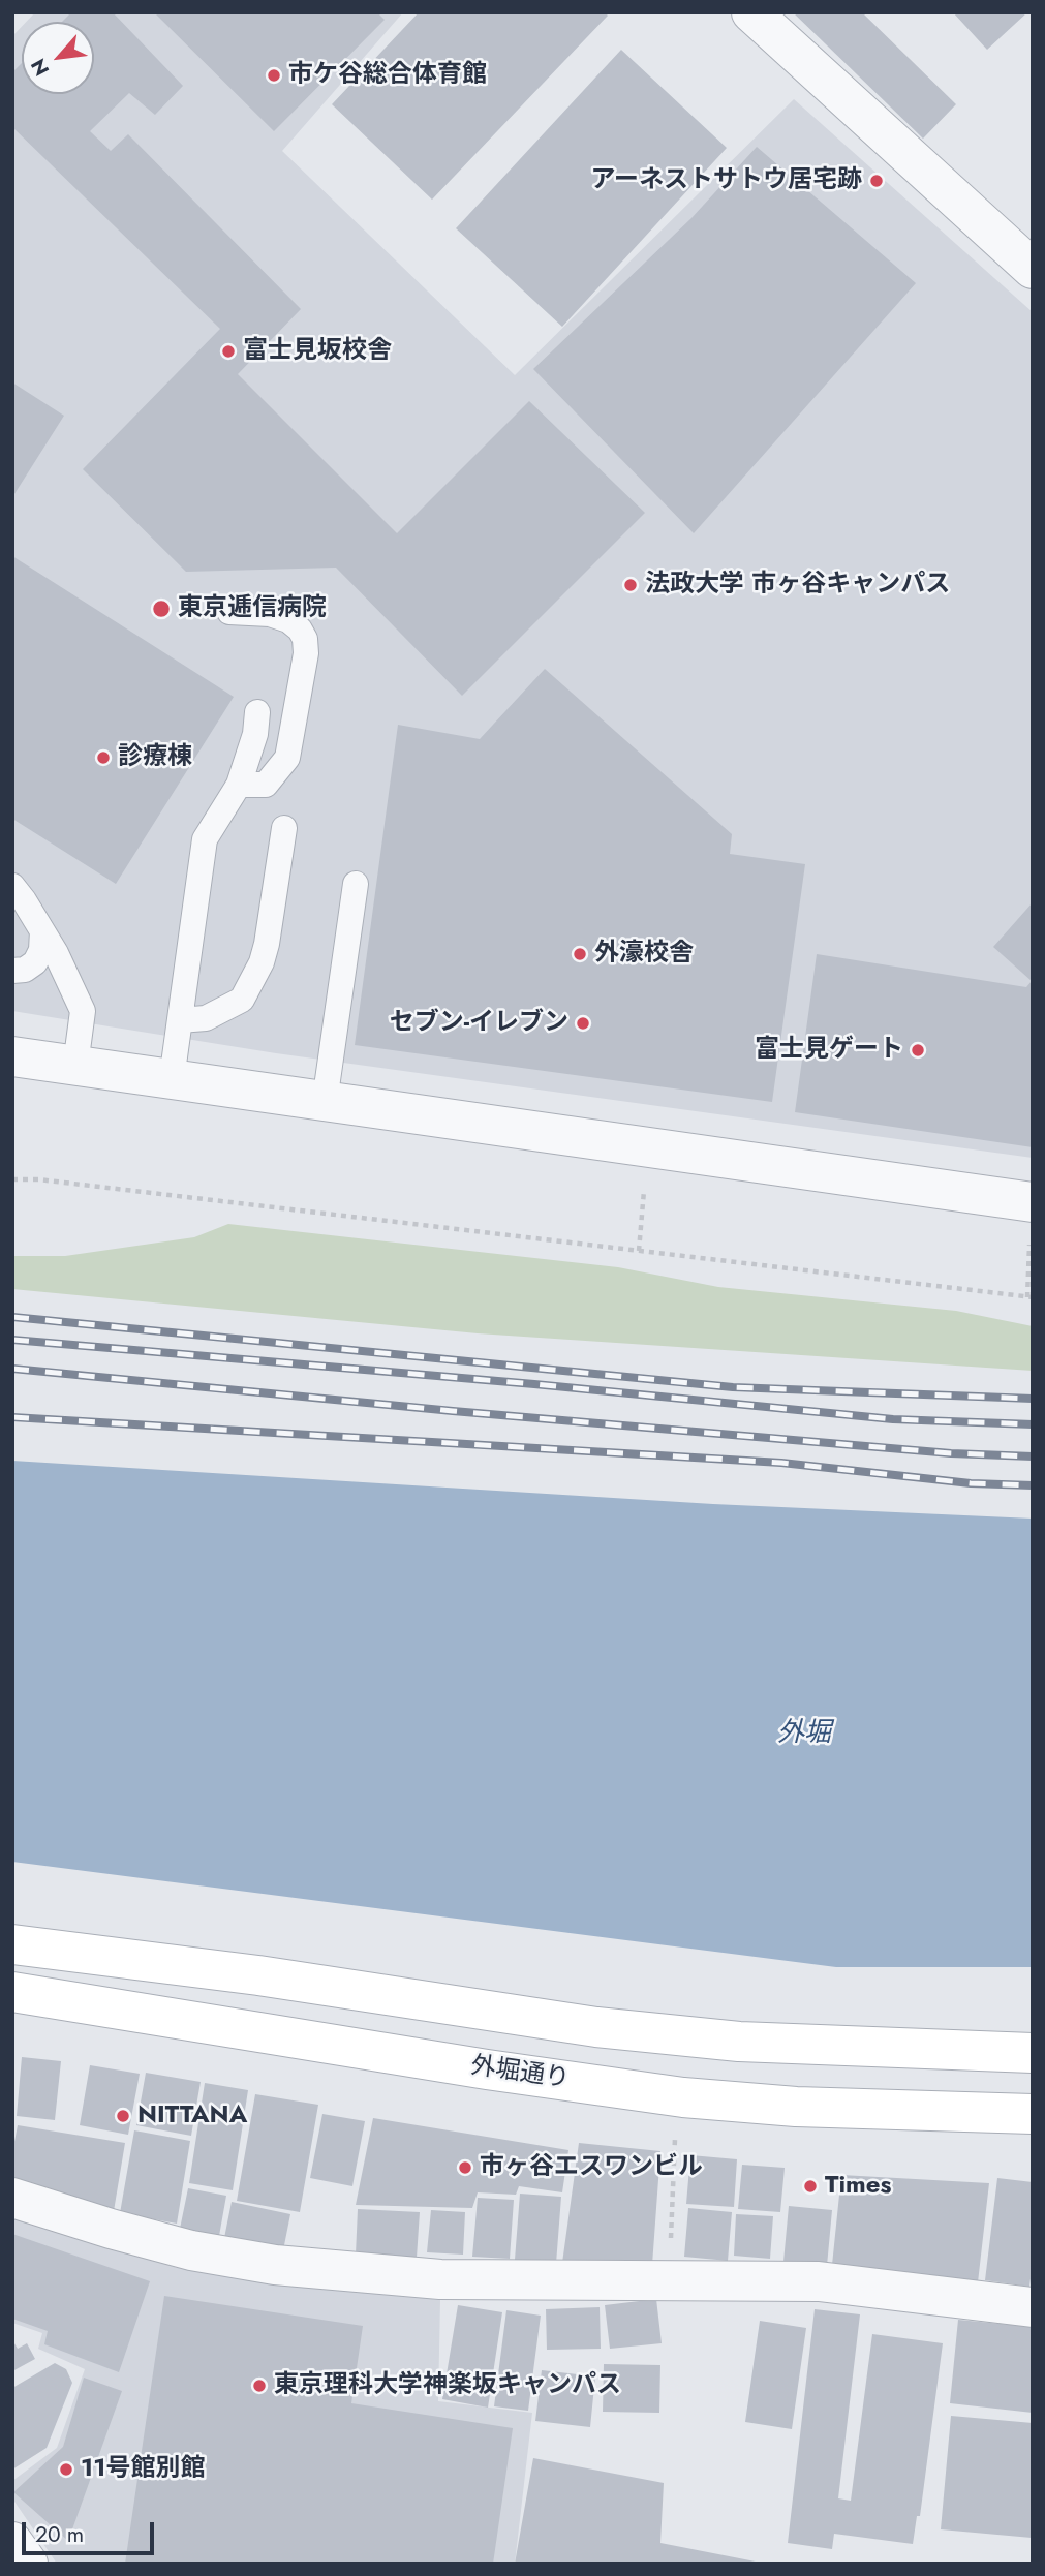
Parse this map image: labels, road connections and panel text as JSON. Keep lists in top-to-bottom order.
{
  "streets": {
    "main road": ["外堀通り"]
  },
  "water": ["外堀"],
  "places": [
    "市ケ谷総合体育館",
    "アーネストサトウ居宅跡",
    "富士見坂校舎",
    "法政大学 市ヶ谷キャンパス",
    "東京逓信病院",
    "診療棟",
    "外濠校舎",
    "セブン-イレブン",
    "富士見ゲート",
    "NITTANA",
    "市ヶ谷エスワンビル",
    "Times",
    "東京理科大学神楽坂キャンパス",
    "11号館別館"
  ],
  "scale_bar": "20 m",
  "north": "bottom left"
}
